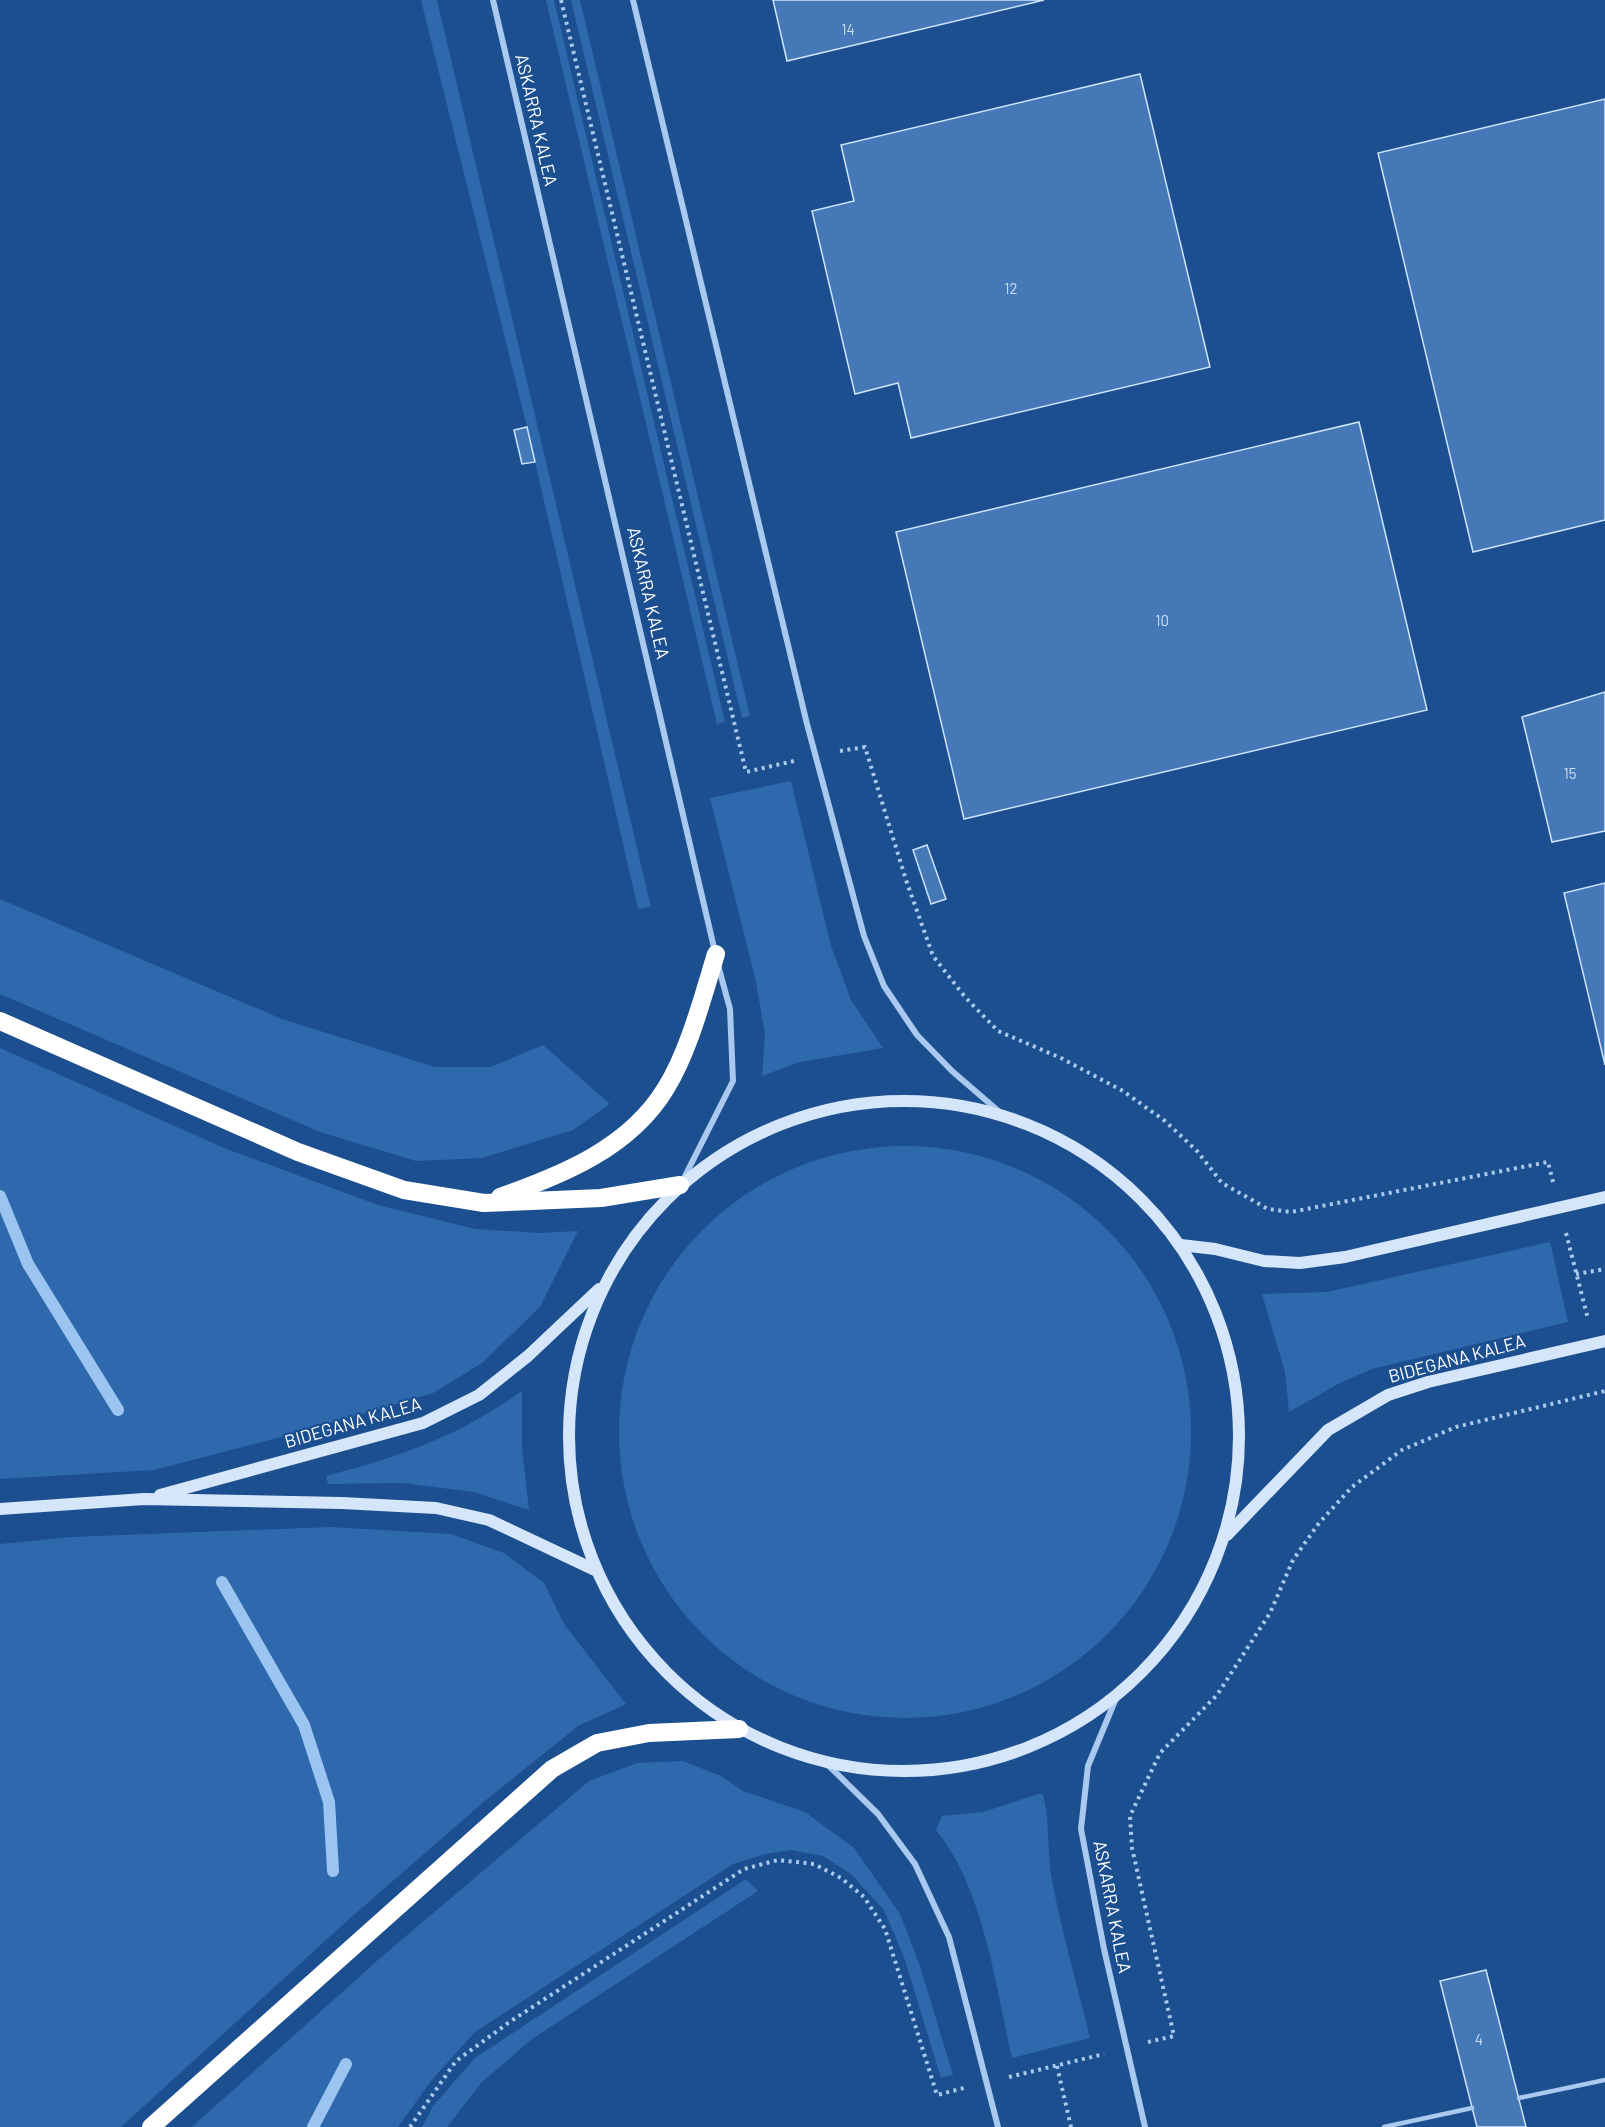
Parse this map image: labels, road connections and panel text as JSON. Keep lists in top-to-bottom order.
{
  "streets": {
    "street": ["ASKARRA KALEA", "BIDEGANA KALEA"]
  },
  "house_numbers": [
    "14",
    "12",
    "10",
    "15",
    "4"
  ]
}
